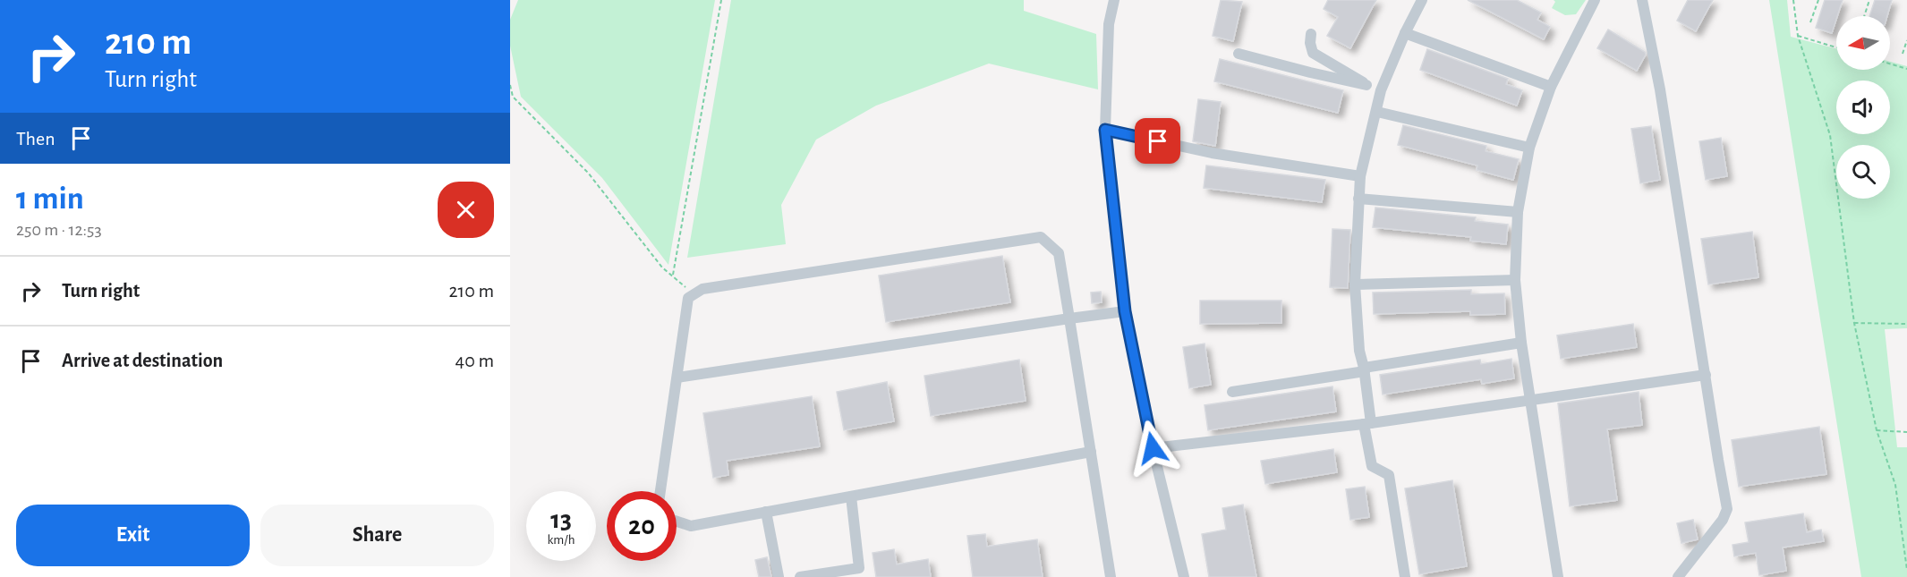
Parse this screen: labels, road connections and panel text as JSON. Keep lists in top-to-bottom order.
{
  "north": "left",
  "page": {
    "turn": ["210 m", "Turn right"],
    "then": "Then",
    "heading": ["1 min", "250 m · 12:53"],
    "list": [
      {
        "name": "Turn right",
        "value": "210 m"
      },
      {
        "name": "Arrive at destination",
        "value": "40 m"
      }
    ],
    "speed": "13 km/h",
    "limit": "20",
    "buttons": ["Exit", "Share"]
  }
}
